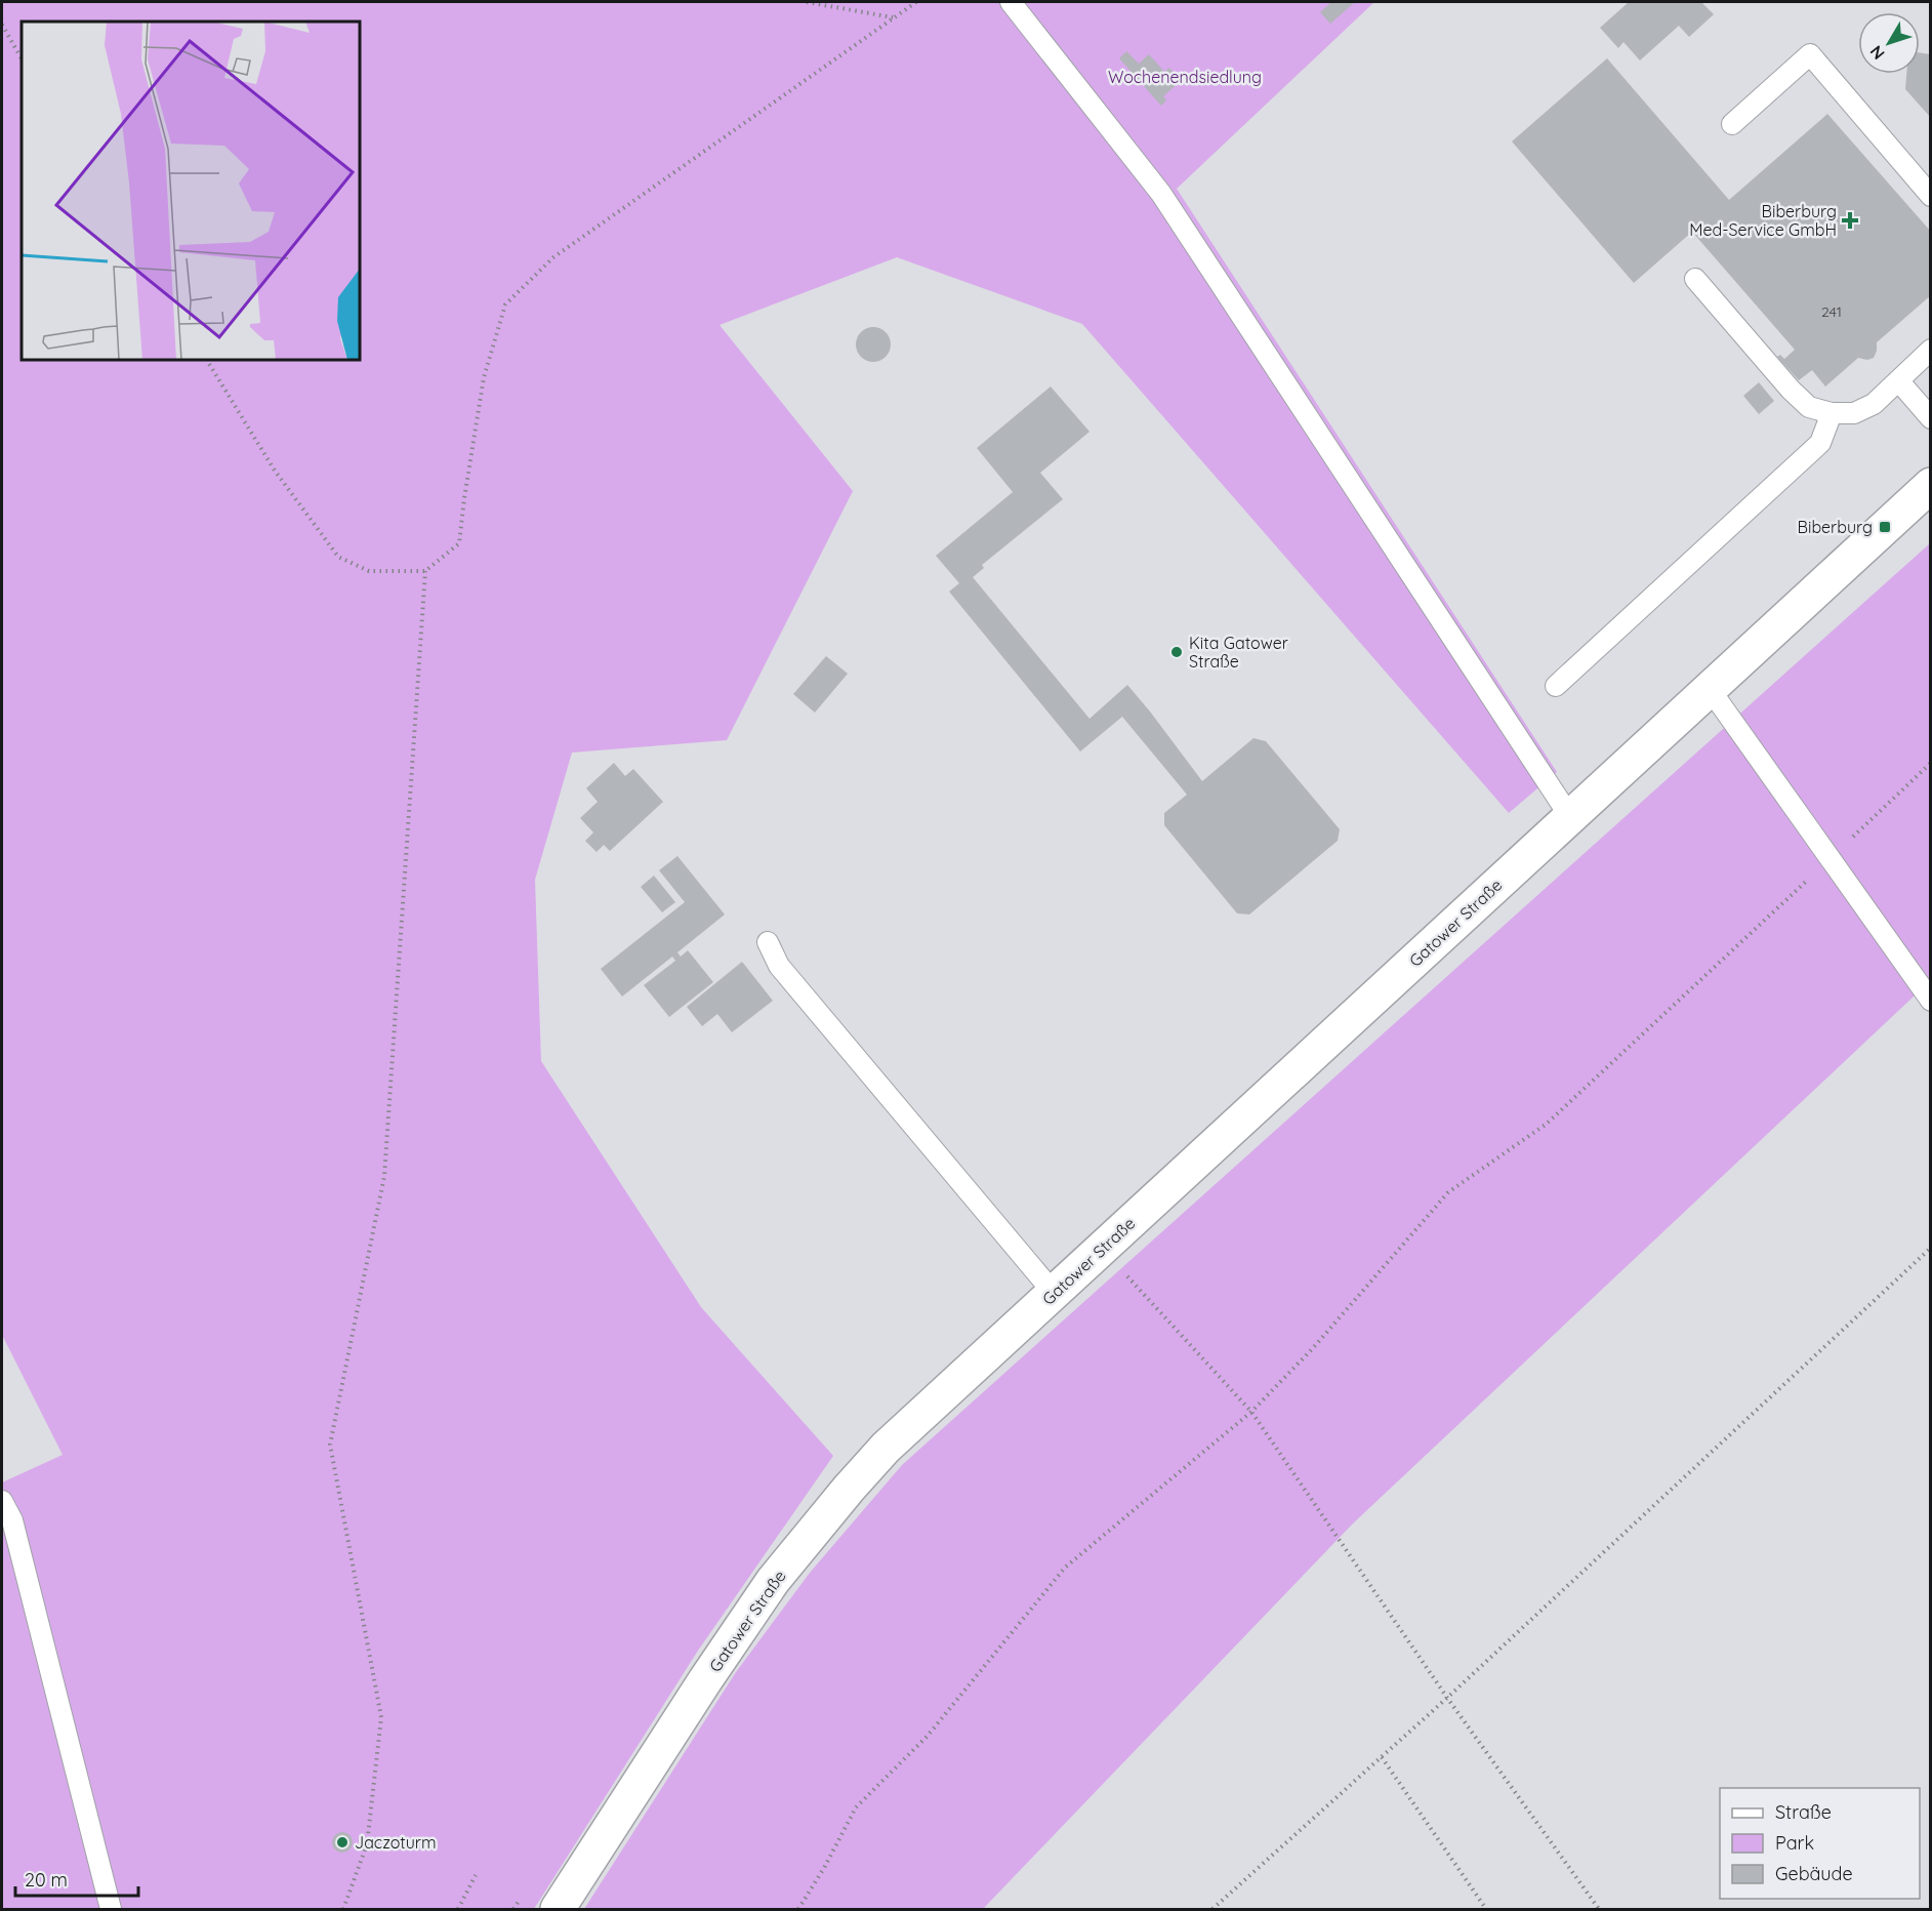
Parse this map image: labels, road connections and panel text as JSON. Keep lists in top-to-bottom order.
{
  "streets": {
    "main road": ["Gatower Straße"]
  },
  "parks": ["Wochenendsiedlung"],
  "places": {
    "health": ["Biberburg Med-Service GmbH"],
    "transit": ["Biberburg"],
    "other": ["Kita Gatower Straße", "Jaczoturm"]
  },
  "house_numbers": ["241"],
  "legend": ["Straße", "Park", "Gebäude"],
  "scale_bar": "20 m",
  "north": "bottom left"
}
